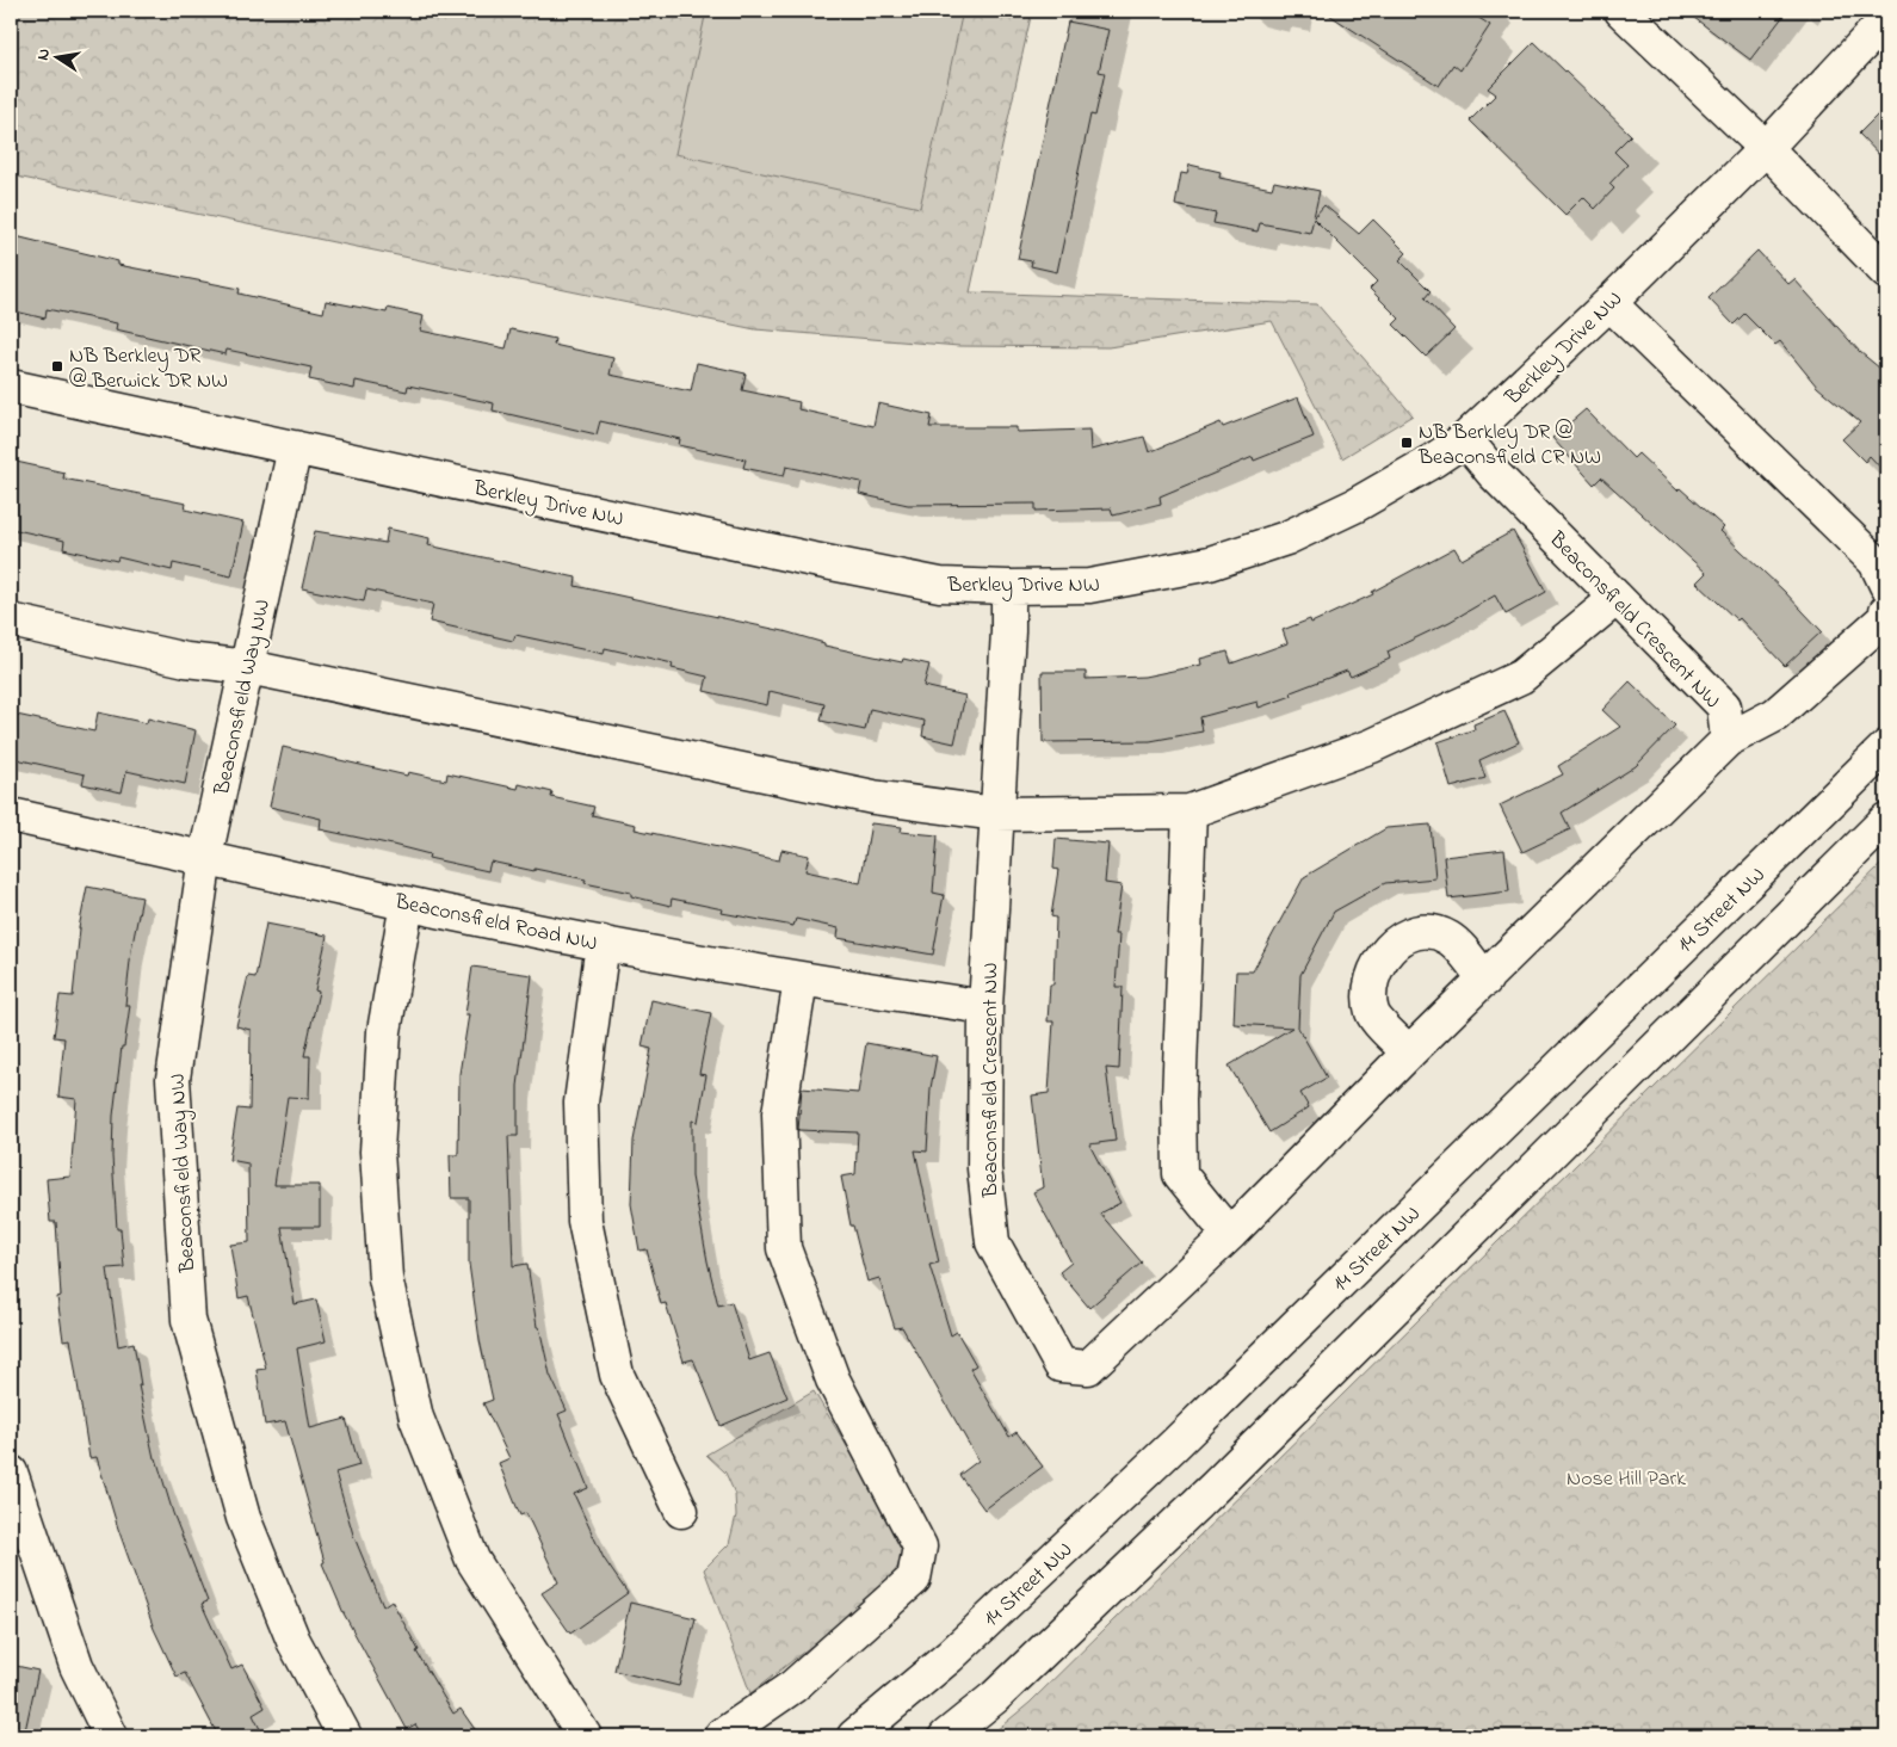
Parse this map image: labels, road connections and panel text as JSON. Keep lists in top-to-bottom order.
{
  "streets": {
    "street": [
      "Berkley Drive NW",
      "Beaconsfield Crescent NW",
      "Beaconsfield Way NW",
      "14 Street NW",
      "Beaconsfield Road NW"
    ]
  },
  "crossings": [
    ["Berkley Drive NW", "Beaconsfield Crescent NW"],
    ["Berkley Drive NW", "Beaconsfield Way NW"],
    ["Beaconsfield Crescent NW", "Beaconsfield Road NW"],
    ["Beaconsfield Way NW", "Beaconsfield Road NW"]
  ],
  "parks": ["Nose Hill Park"],
  "places": {
    "transit": ["NB Berkley DR @ Berwick DR NW", "NB Berkley DR @ Beaconsfield CR NW"]
  },
  "north": "left"
}
